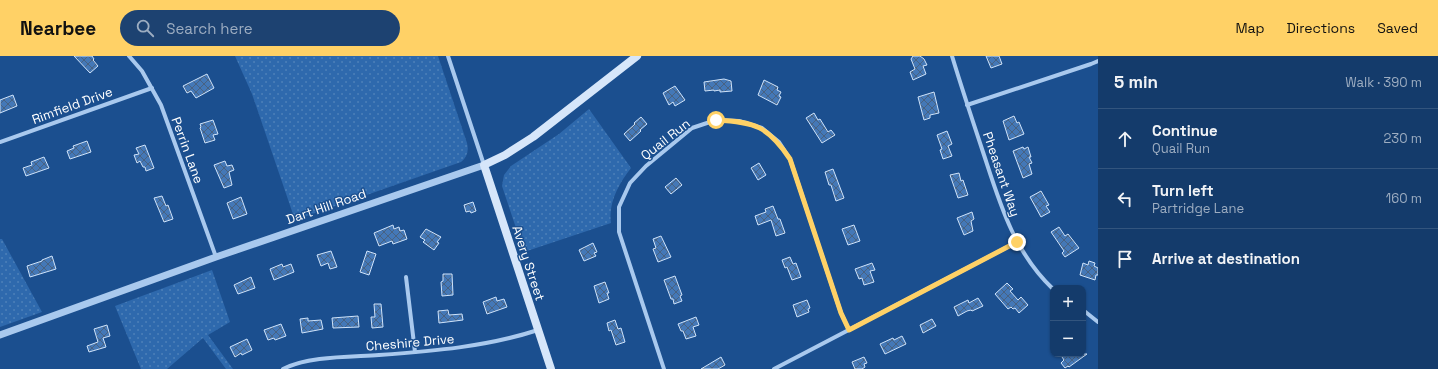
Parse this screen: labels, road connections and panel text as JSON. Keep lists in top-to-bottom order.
{
  "streets": {
    "main road": ["Dart Hill Road", "Avery Street"],
    "street": [
      "Rimfield Drive",
      "Quail Run",
      "Perrin Lane",
      "Pheasant Way",
      "Cheshire Drive"
    ]
  },
  "crossings": [
    ["Rimfield Drive", "Perrin Lane"],
    ["Perrin Lane", "Dart Hill Road"],
    ["Dart Hill Road", "Avery Street"],
    ["Avery Street", "Cheshire Drive"]
  ],
  "page": {
    "header": "Nearbee",
    "search": "Search here",
    "nav": ["Map", "Directions", "Saved"],
    "heading": ["5 min", "Walk · 390 m"],
    "list": [
      ["Continue", "Quail Run", "230 m"],
      ["Turn left", "Partridge Lane", "160 m"],
      "Arrive at destination"
    ],
    "map_buttons": ["+", "−"]
  }
}
